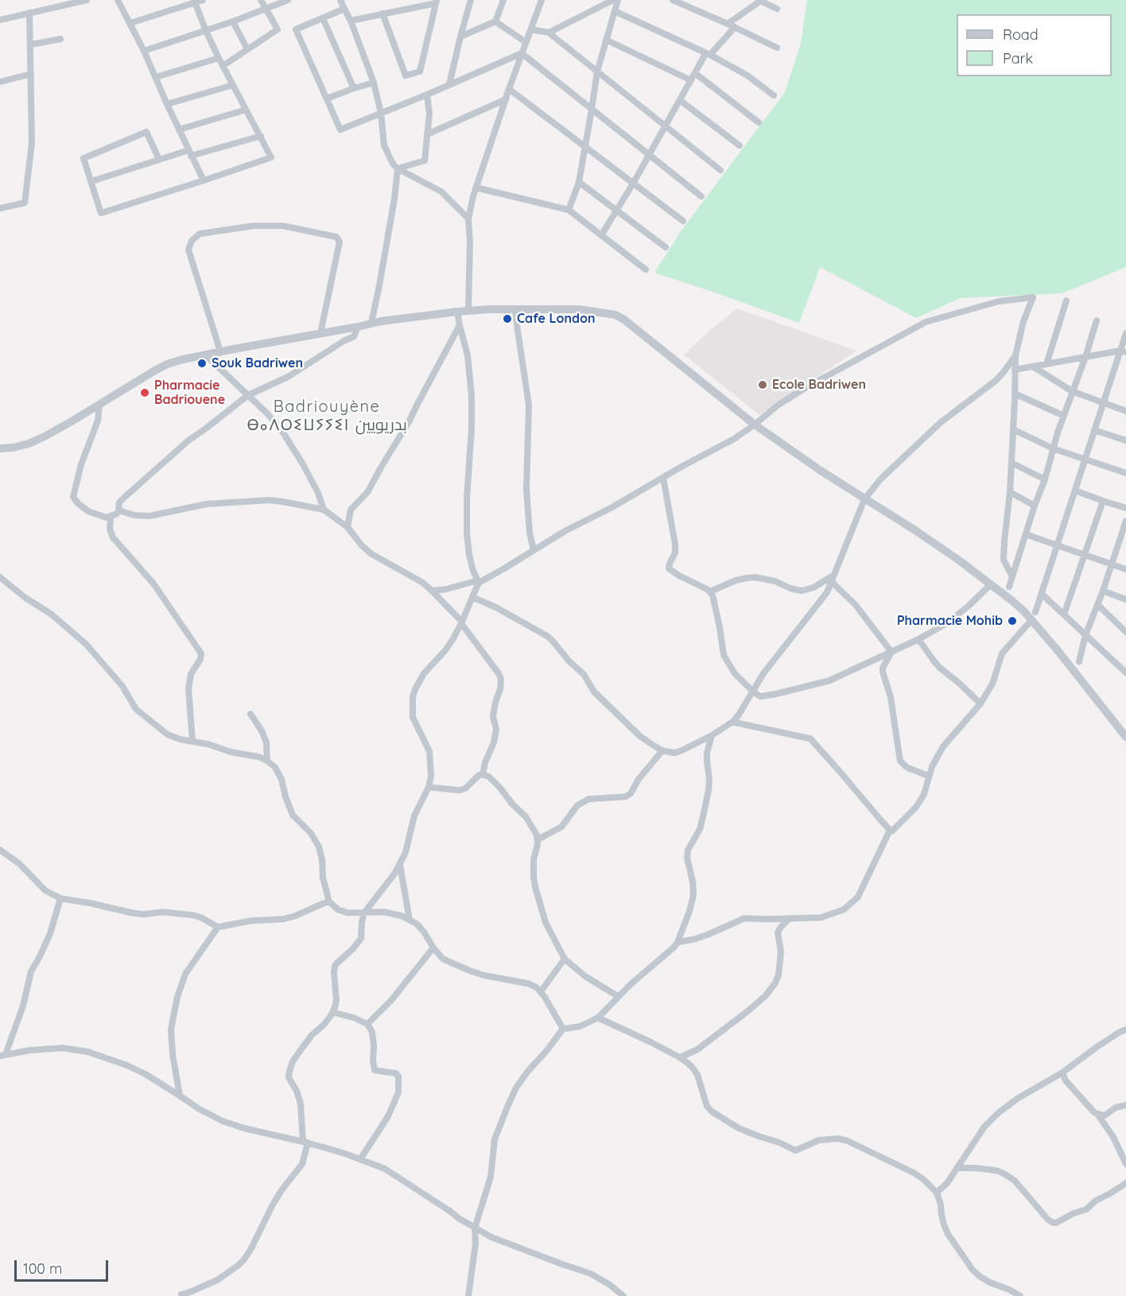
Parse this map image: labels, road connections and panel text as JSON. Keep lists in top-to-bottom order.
{
  "districts": ["Badriouyène ⴱⴰⴷⵔⵉⵡⵢⵢⵉⵏ بدريويين"],
  "places": [
    "Cafe London",
    "Souk Badriwen",
    "Ecole Badriwen",
    "Pharmacie Badriouene",
    "Pharmacie Mohib"
  ],
  "legend": ["Road", "Park"],
  "scale_bar": "100 m"
}
